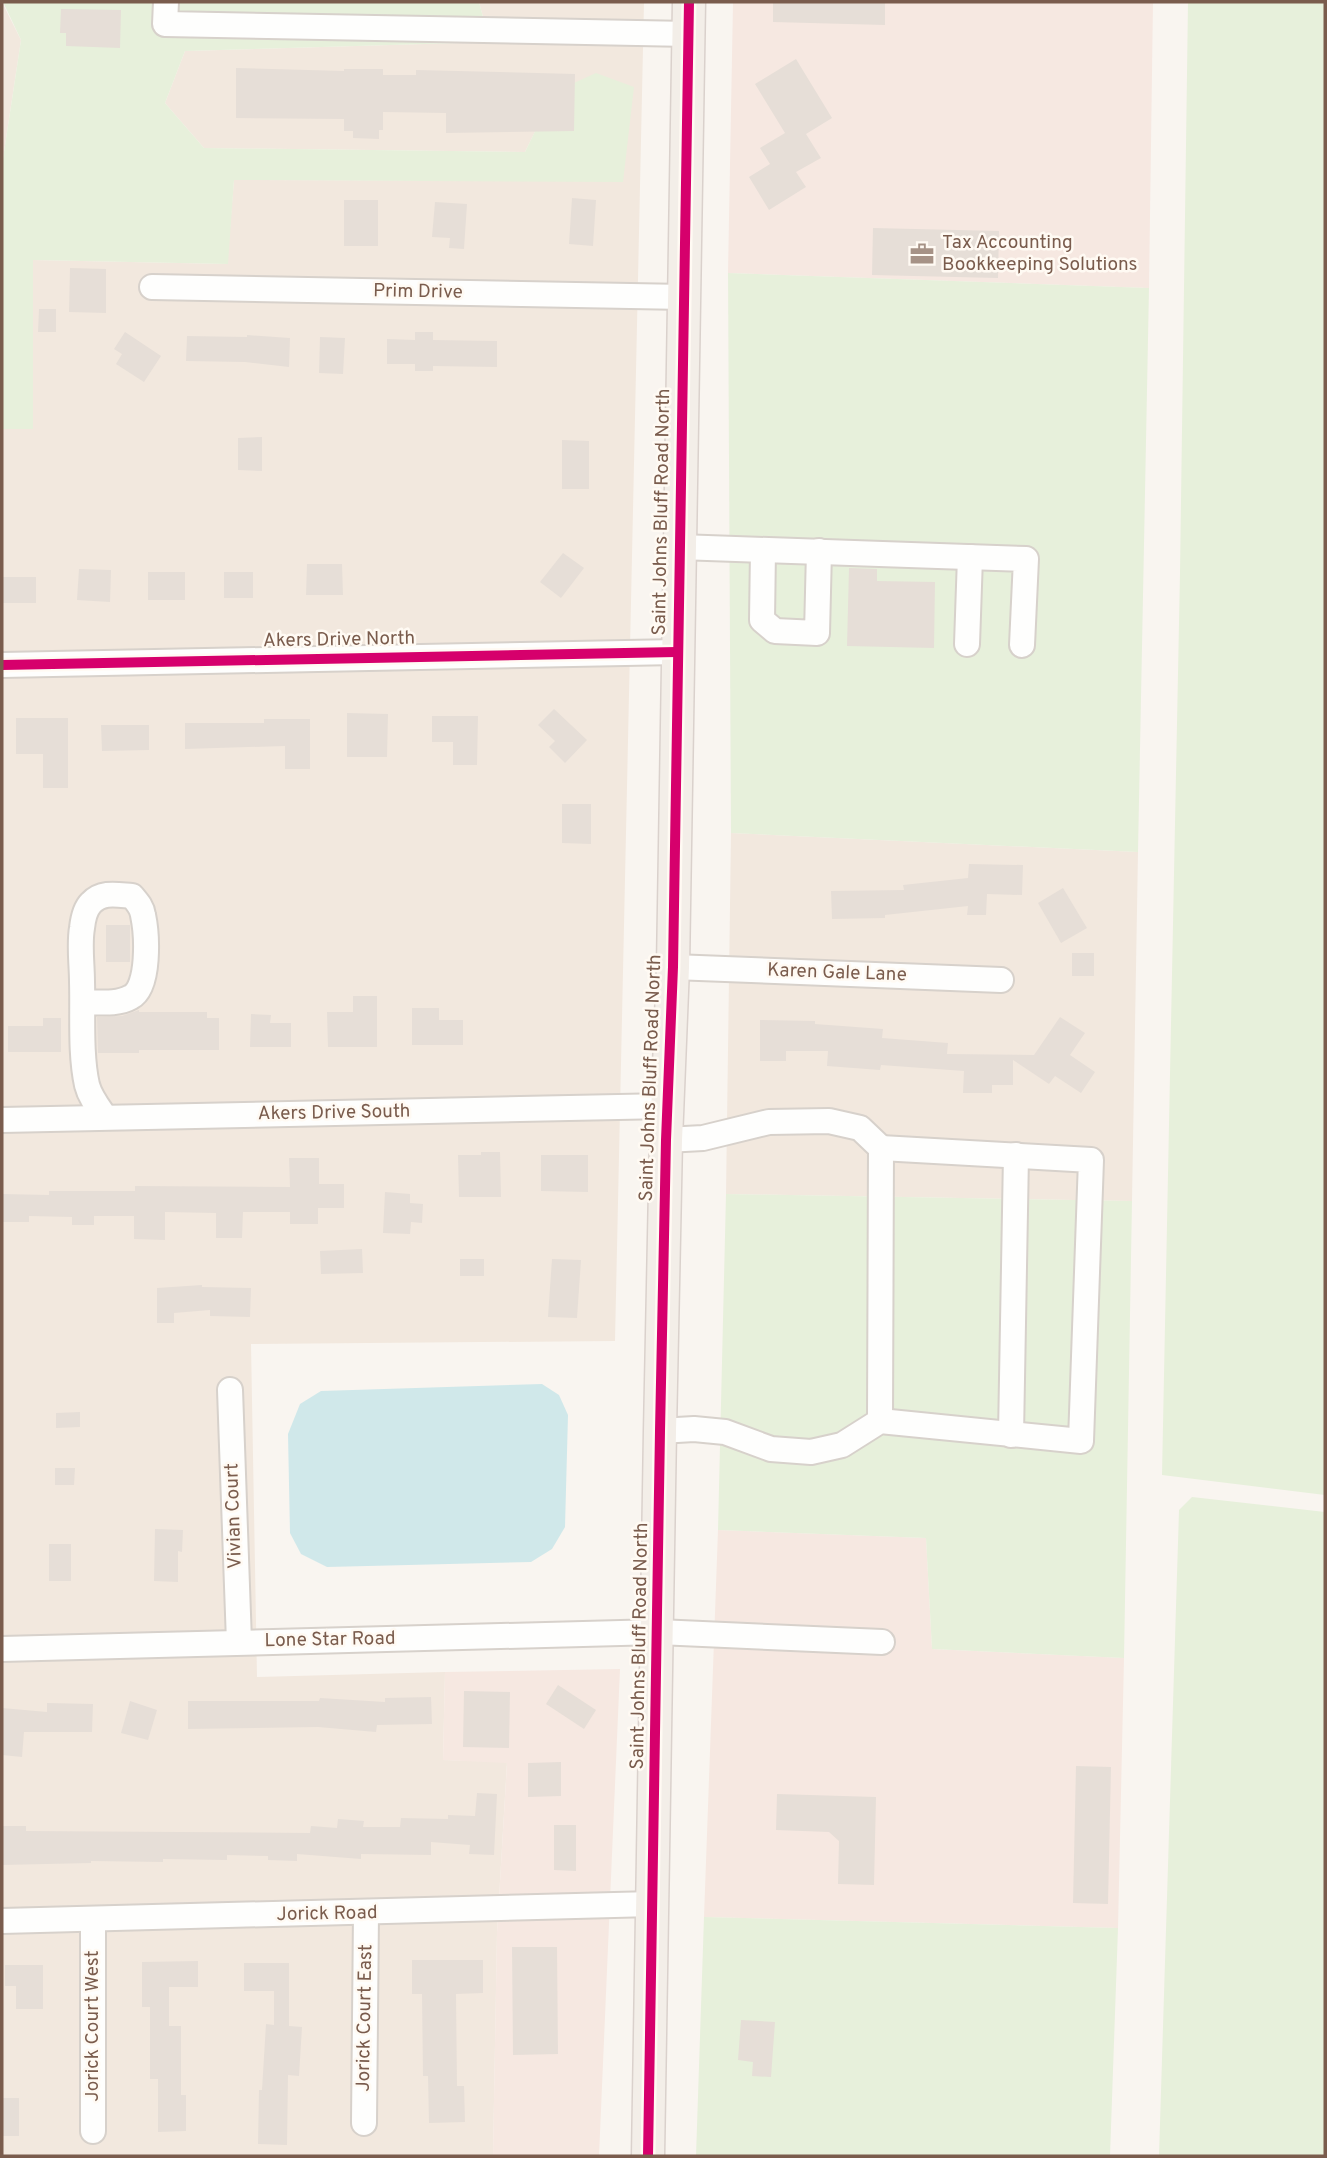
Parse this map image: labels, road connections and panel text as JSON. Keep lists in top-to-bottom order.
{
  "streets": {
    "main road": ["Saint Johns Bluff Road North"],
    "street": [
      "Prim Drive",
      "Akers Drive North",
      "Karen Gale Lane",
      "Akers Drive South",
      "Vivian Court",
      "Lone Star Road",
      "Jorick Road",
      "Jorick Court East",
      "Jorick Court West"
    ]
  },
  "crossings": [
    ["Prim Drive", "Saint Johns Bluff Road North"],
    ["Saint Johns Bluff Road North", "Akers Drive North"],
    ["Saint Johns Bluff Road North", "Karen Gale Lane"],
    ["Saint Johns Bluff Road North", "Akers Drive South"],
    ["Saint Johns Bluff Road North", "Lone Star Road"],
    ["Saint Johns Bluff Road North", "Jorick Road"],
    ["Vivian Court", "Lone Star Road"],
    ["Jorick Road", "Jorick Court East"],
    ["Jorick Road", "Jorick Court West"]
  ],
  "places": {
    "office": ["Tax Accounting Bookkeeping Solutions"]
  }
}
